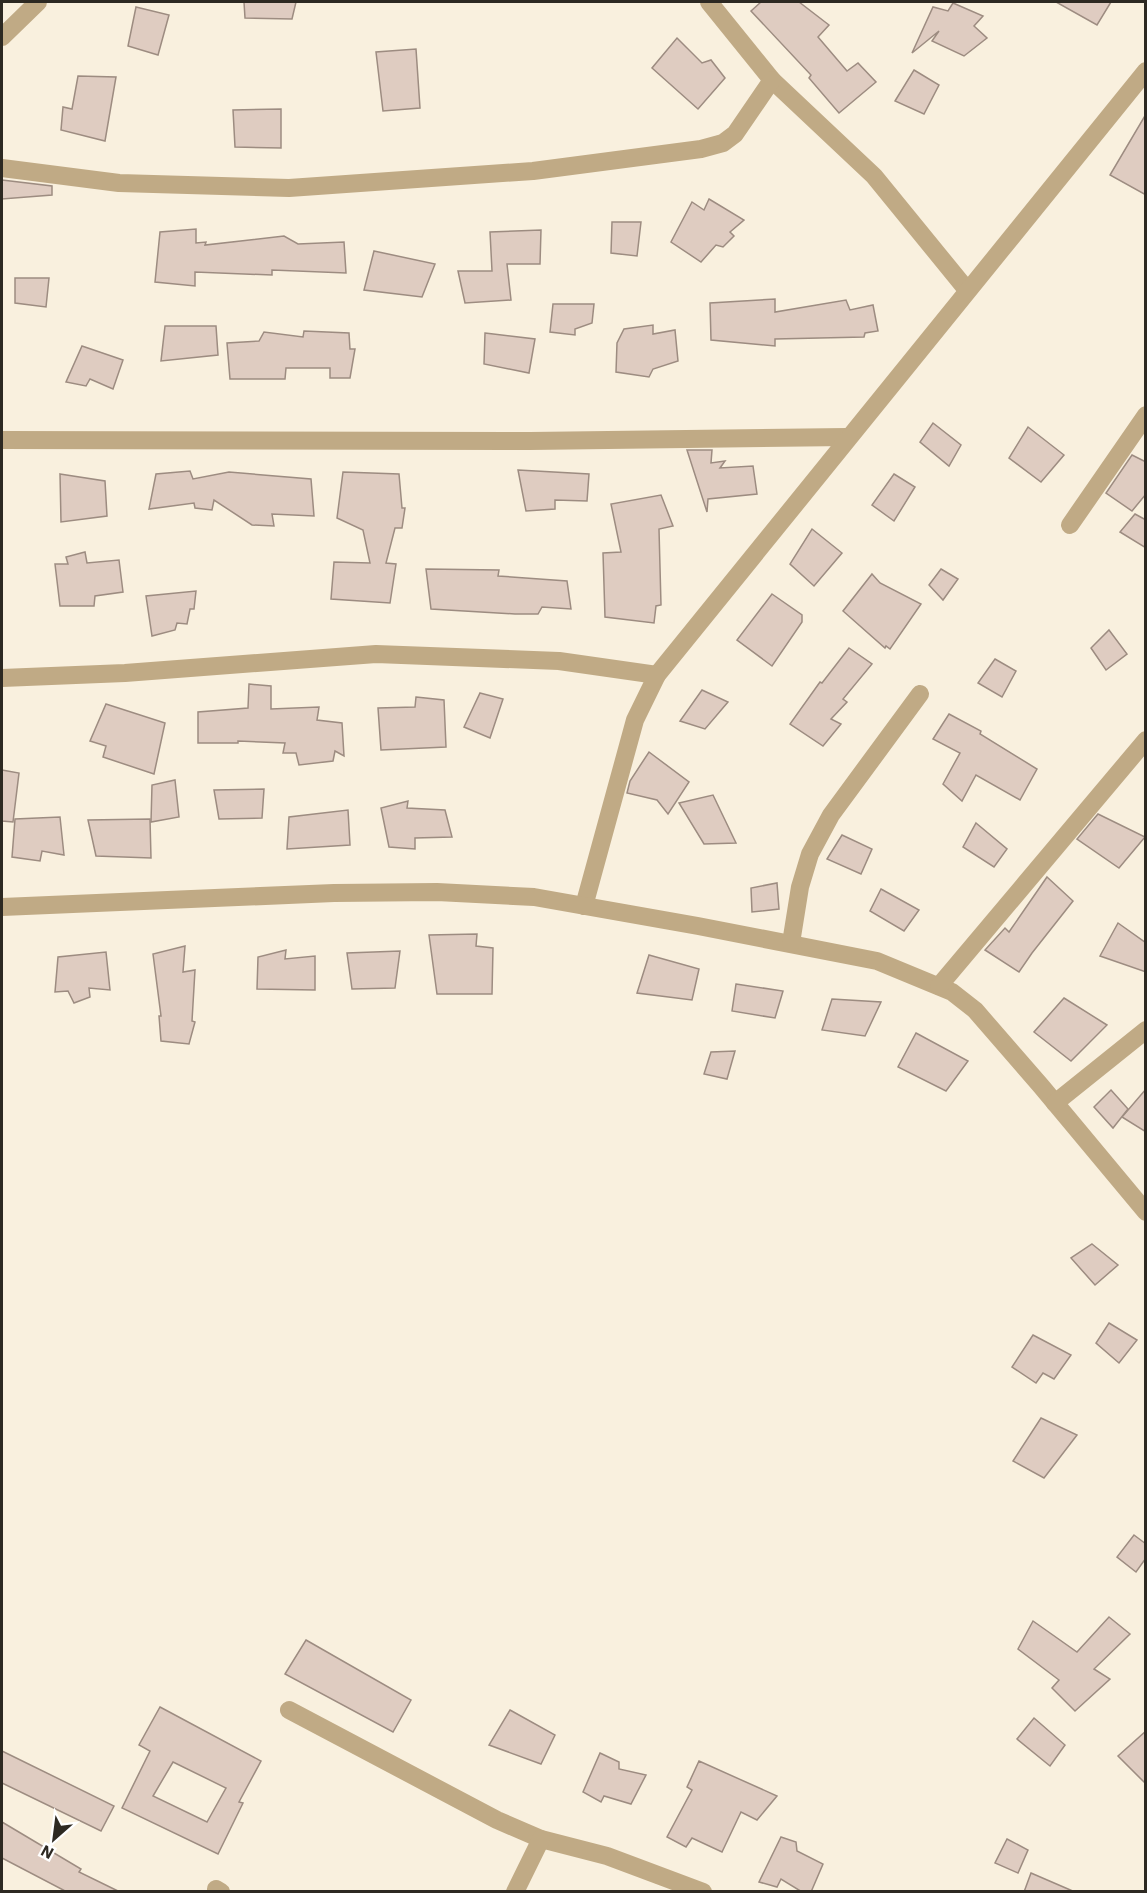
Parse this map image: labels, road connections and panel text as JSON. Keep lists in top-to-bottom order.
{
  "north": "bottom left"
}
